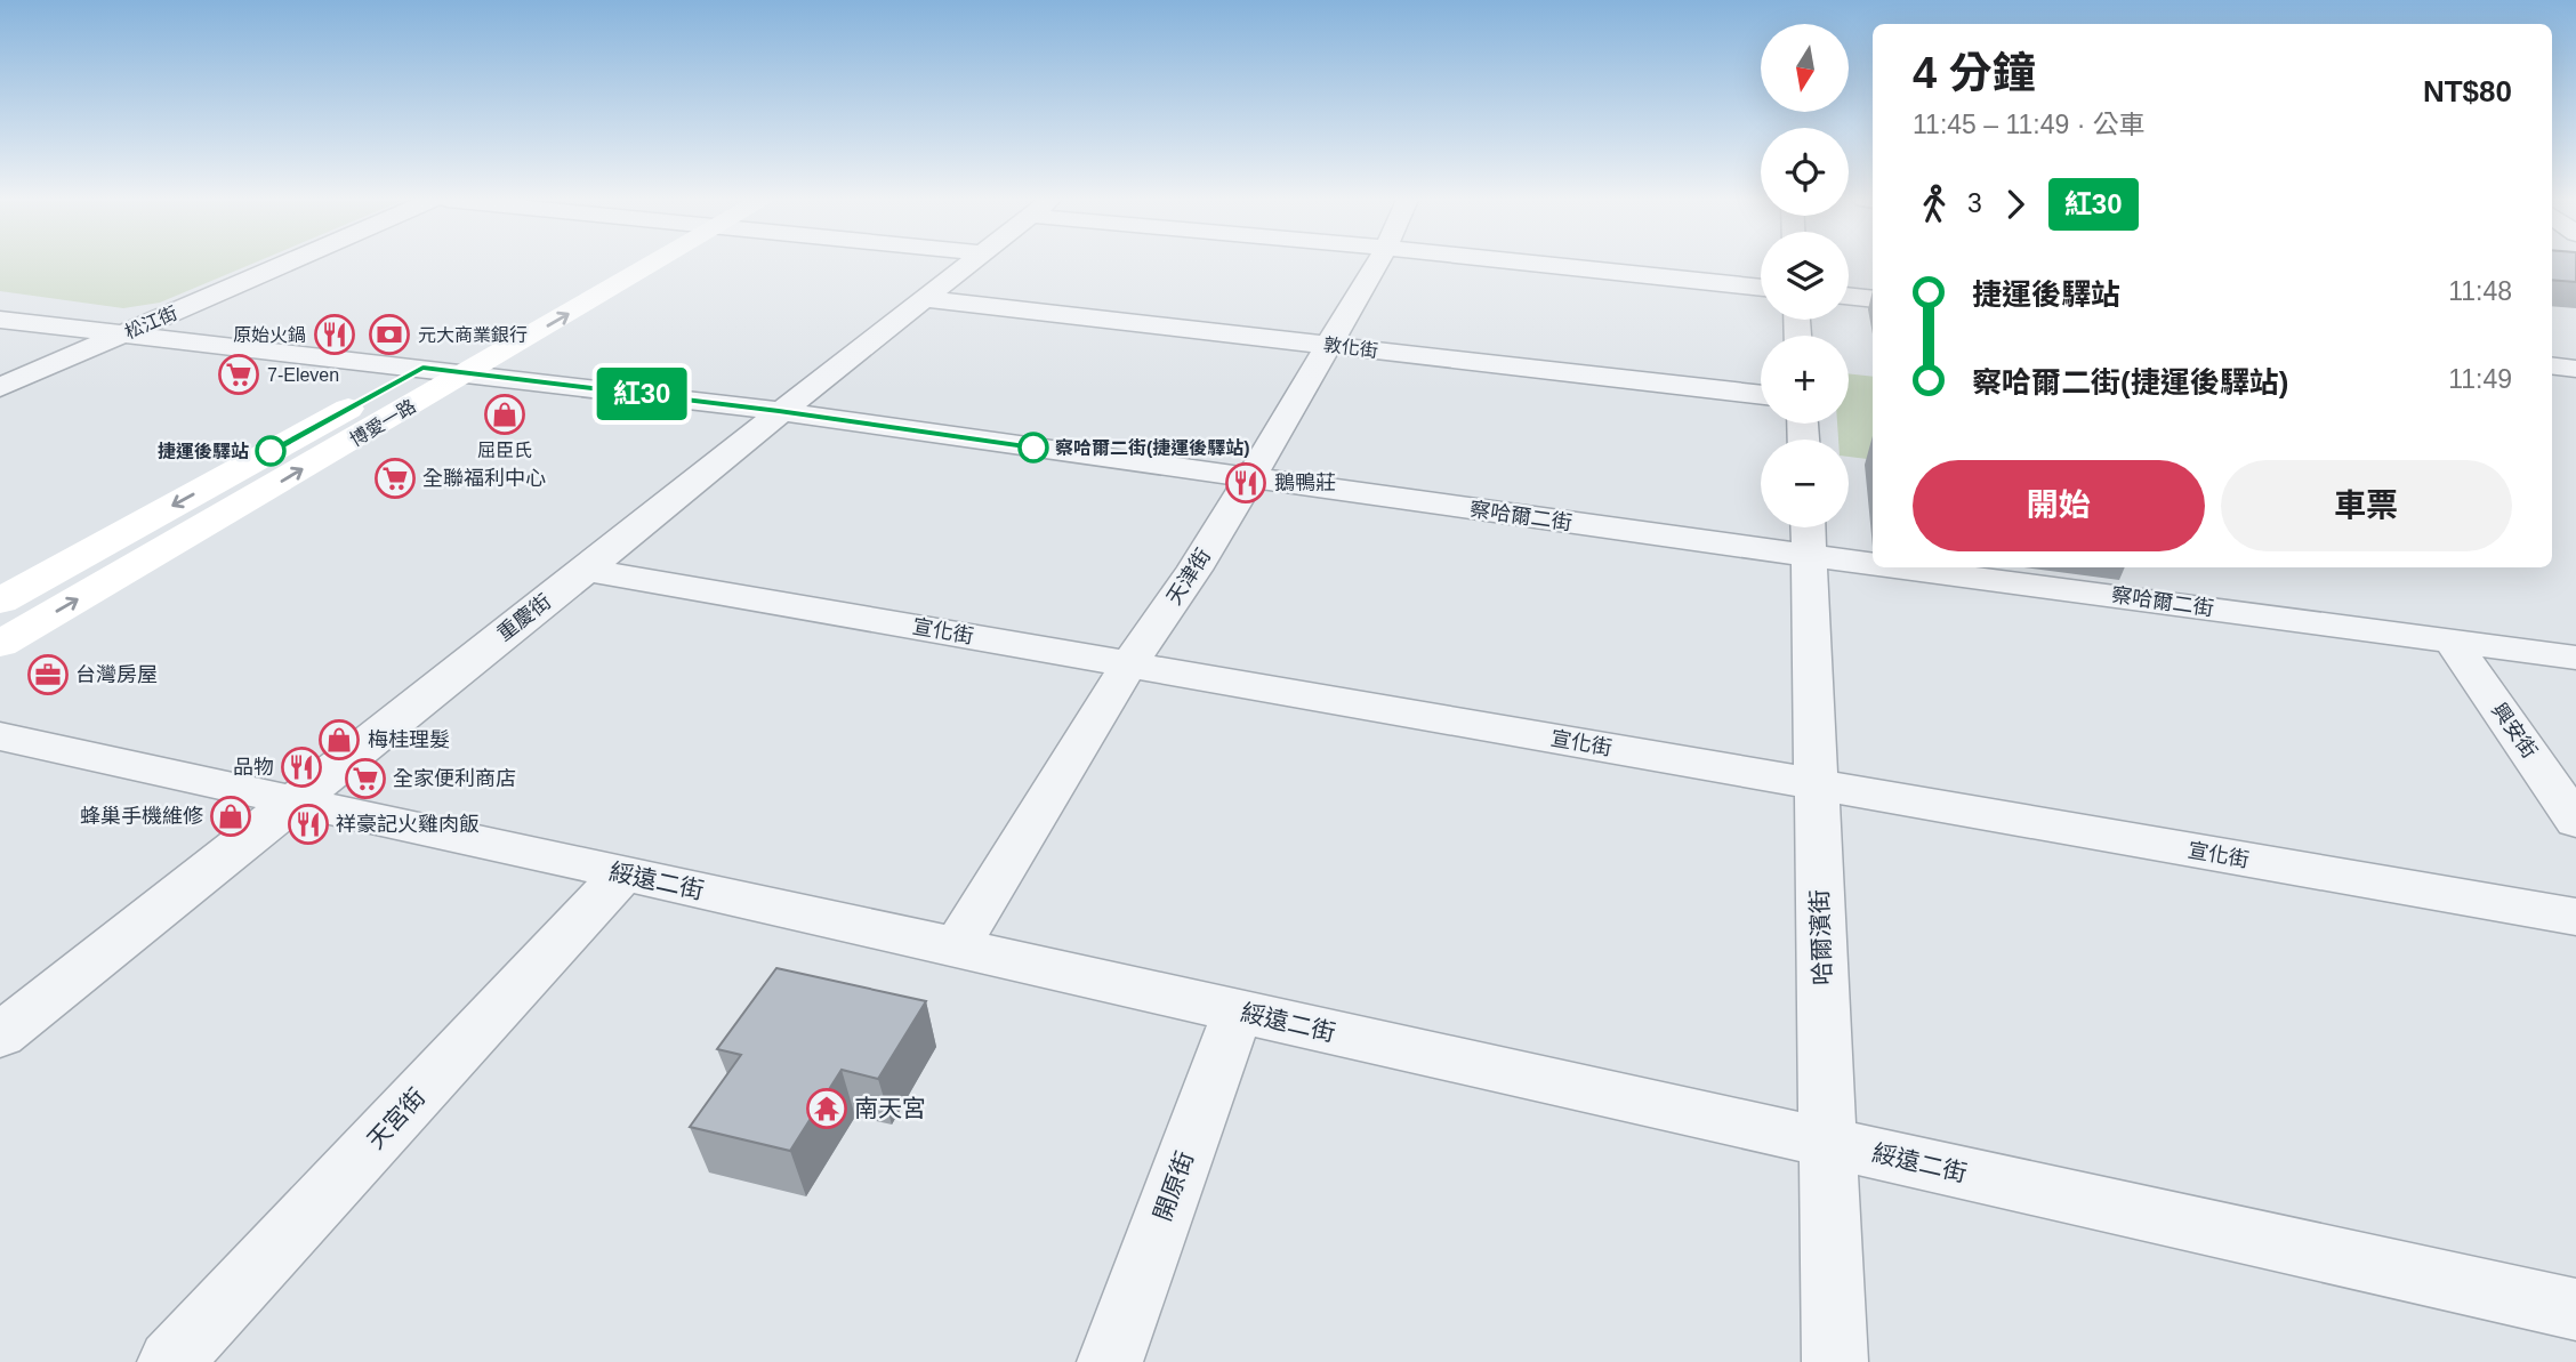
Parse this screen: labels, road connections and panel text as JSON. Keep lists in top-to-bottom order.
{
  "streets": {
    "main road": ["博愛一路"],
    "street": [
      "松江街",
      "敦化街",
      "察哈爾二街",
      "天津街",
      "重慶街",
      "宣化街",
      "興安街",
      "綏遠二街",
      "哈爾濱街",
      "天宮街",
      "開原街"
    ]
  },
  "crossings": [
    ["松江街", "察哈爾二街"],
    ["敦化街", "天津街"],
    ["敦化街", "重慶街"],
    ["博愛一路", "察哈爾二街"],
    ["察哈爾二街", "天津街"],
    ["察哈爾二街", "重慶街"],
    ["察哈爾二街", "興安街"],
    ["察哈爾二街", "哈爾濱街"],
    ["天津街", "宣化街"],
    ["天津街", "綏遠二街"],
    ["重慶街", "宣化街"],
    ["重慶街", "綏遠二街"],
    ["宣化街", "哈爾濱街"],
    ["綏遠二街", "哈爾濱街"],
    ["綏遠二街", "天宮街"],
    ["綏遠二街", "開原街"]
  ],
  "places": {
    "restaurant": [
      "原始火鍋",
      "鵝鴨莊",
      "品物",
      "祥豪記火雞肉飯"
    ],
    "bank": ["元大商業銀行"],
    "supermarket": ["7-Eleven", "全聯福利中心", "全家便利商店"],
    "shop": ["屈臣氏", "梅桂理髮", "蜂巢手機維修"],
    "other": ["察哈爾二街(捷運後驛站)", "捷運後驛站"],
    "office": ["台灣房屋"],
    "temple": ["南天宮"]
  },
  "lines": ["bus line 紅30"],
  "north": "bottom",
  "page": {
    "on_map": "紅30",
    "map_buttons": ["+", "−"],
    "heading": ["4 分鐘", "11:45 – 11:49 · 公車", "NT$80"],
    "legs": ["3", "紅30"],
    "list": [
      {
        "name": "捷運後驛站",
        "value": "11:48"
      },
      {
        "name": "察哈爾二街(捷運後驛站)",
        "value": "11:49"
      }
    ],
    "buttons": ["開始", "車票"]
  }
}
